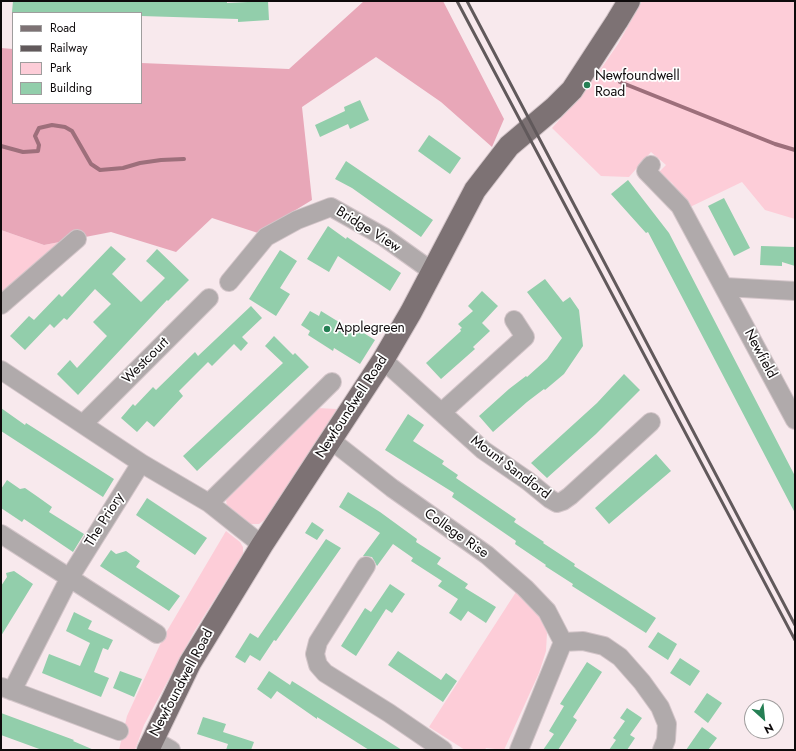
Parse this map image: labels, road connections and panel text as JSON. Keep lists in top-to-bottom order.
{
  "streets": {
    "main road": ["Newfoundwell Road"],
    "street": [
      "Bridge View",
      "Newfield",
      "Westcourt",
      "Mount Sandford",
      "The Priory",
      "College Rise"
    ]
  },
  "crossings": [
    ["Bridge View", "Newfoundwell Road"],
    ["Newfoundwell Road", "Mount Sandford"],
    ["Newfoundwell Road", "College Rise"]
  ],
  "places": ["Newfoundwell Road", "Applegreen"],
  "legend": [
    "Road",
    "Railway",
    "Park",
    "Building"
  ],
  "north": "bottom right"
}
